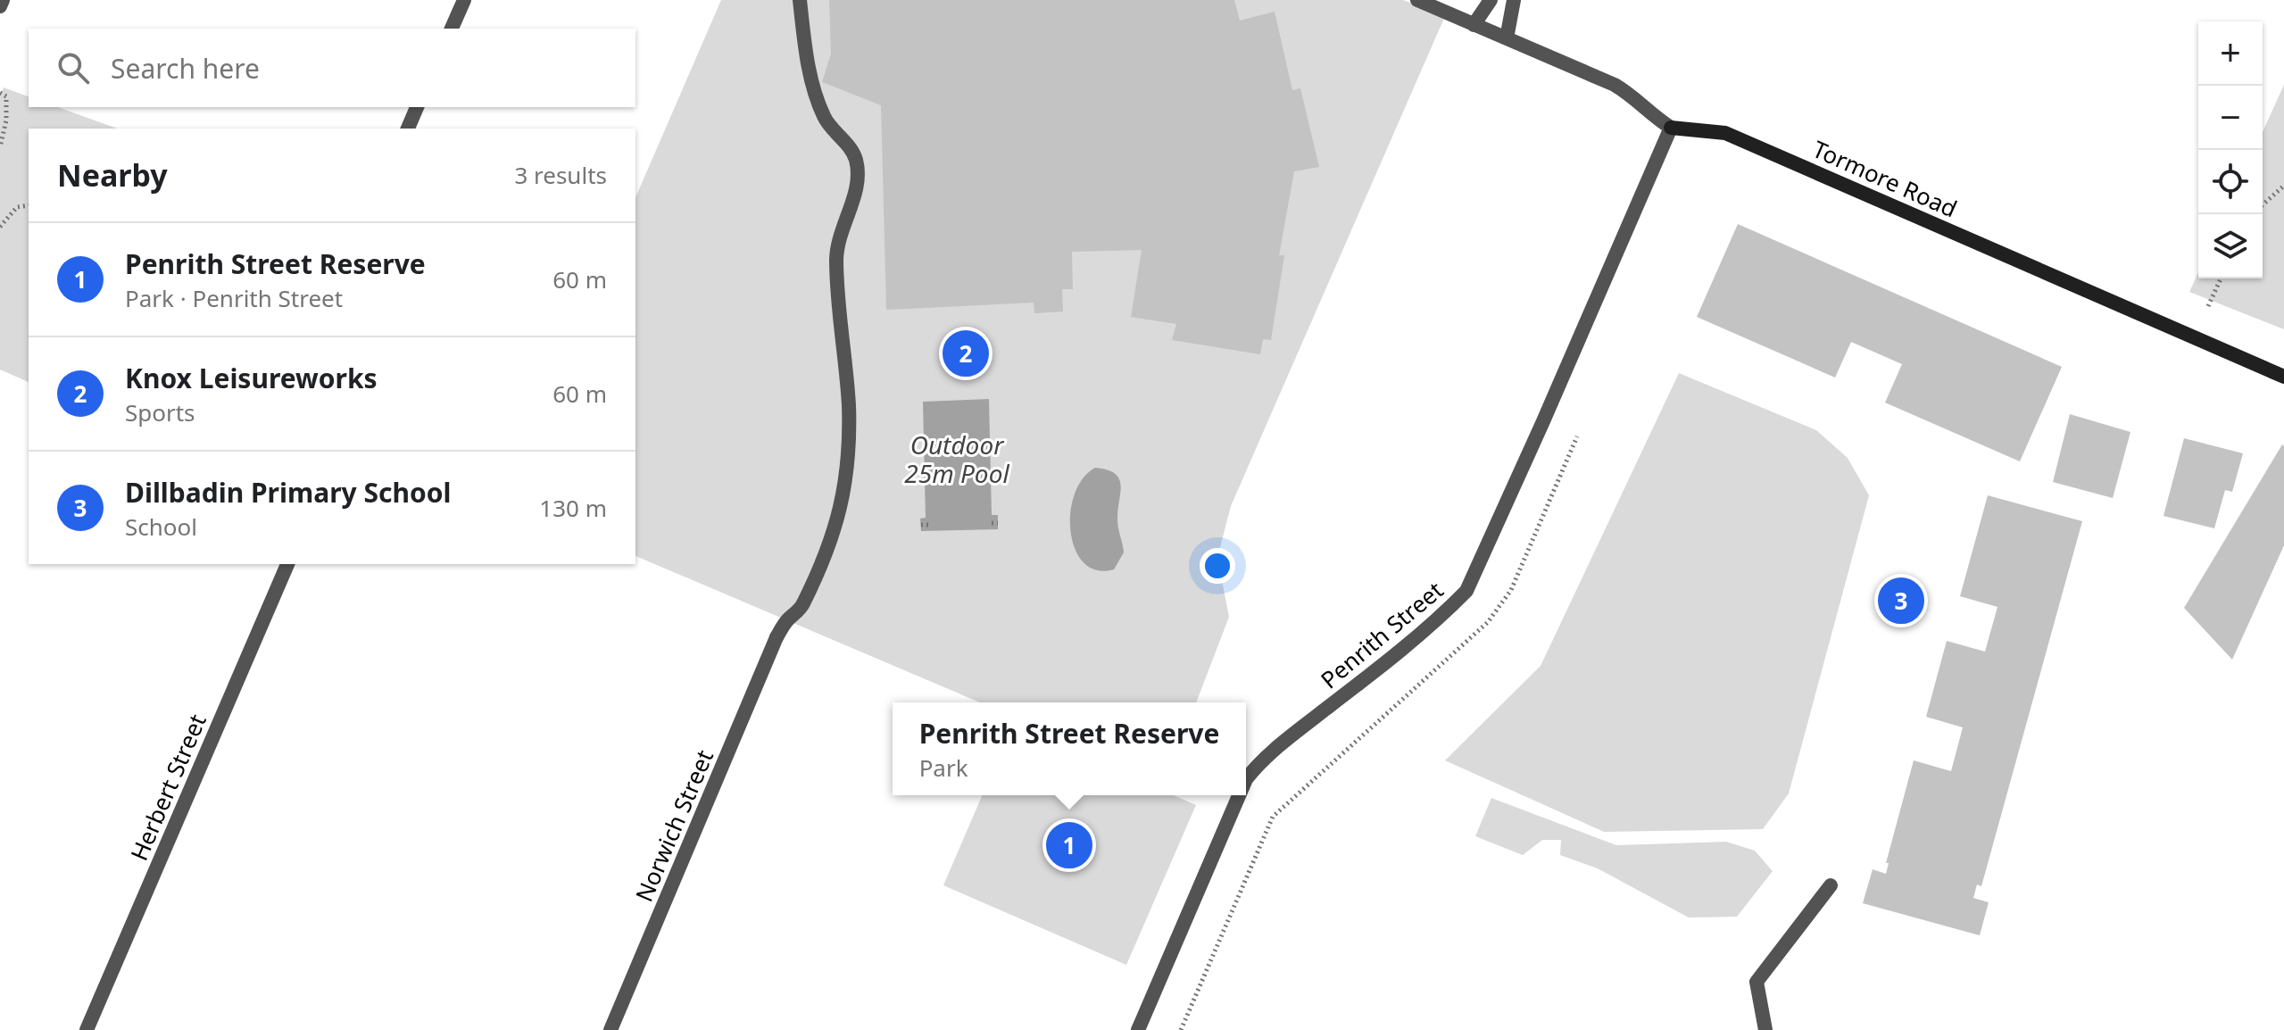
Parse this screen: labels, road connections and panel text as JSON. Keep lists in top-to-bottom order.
{
  "streets": {
    "street": [
      "Tormore Road",
      "Penrith Street",
      "Herbert Street",
      "Norwich Street"
    ]
  },
  "crossings": [
    ["Tormore Road", "Penrith Street"]
  ],
  "water": ["Outdoor 25m Pool"],
  "page": {
    "map_buttons": ["+", "−"],
    "search": "Search here",
    "heading": ["Nearby", "3 results"],
    "list": [
      {
        "mark": "1",
        "name": "Penrith Street Reserve",
        "note": "Park · Penrith Street",
        "value": "60 m"
      },
      {
        "mark": "2",
        "name": "Knox Leisureworks",
        "note": "Sports",
        "value": "60 m"
      },
      {
        "mark": "3",
        "name": "Dillbadin Primary School",
        "note": "School",
        "value": "130 m"
      }
    ],
    "pins": ["2", "3", "1"],
    "popup": ["Penrith Street Reserve", "Park"]
  }
}
